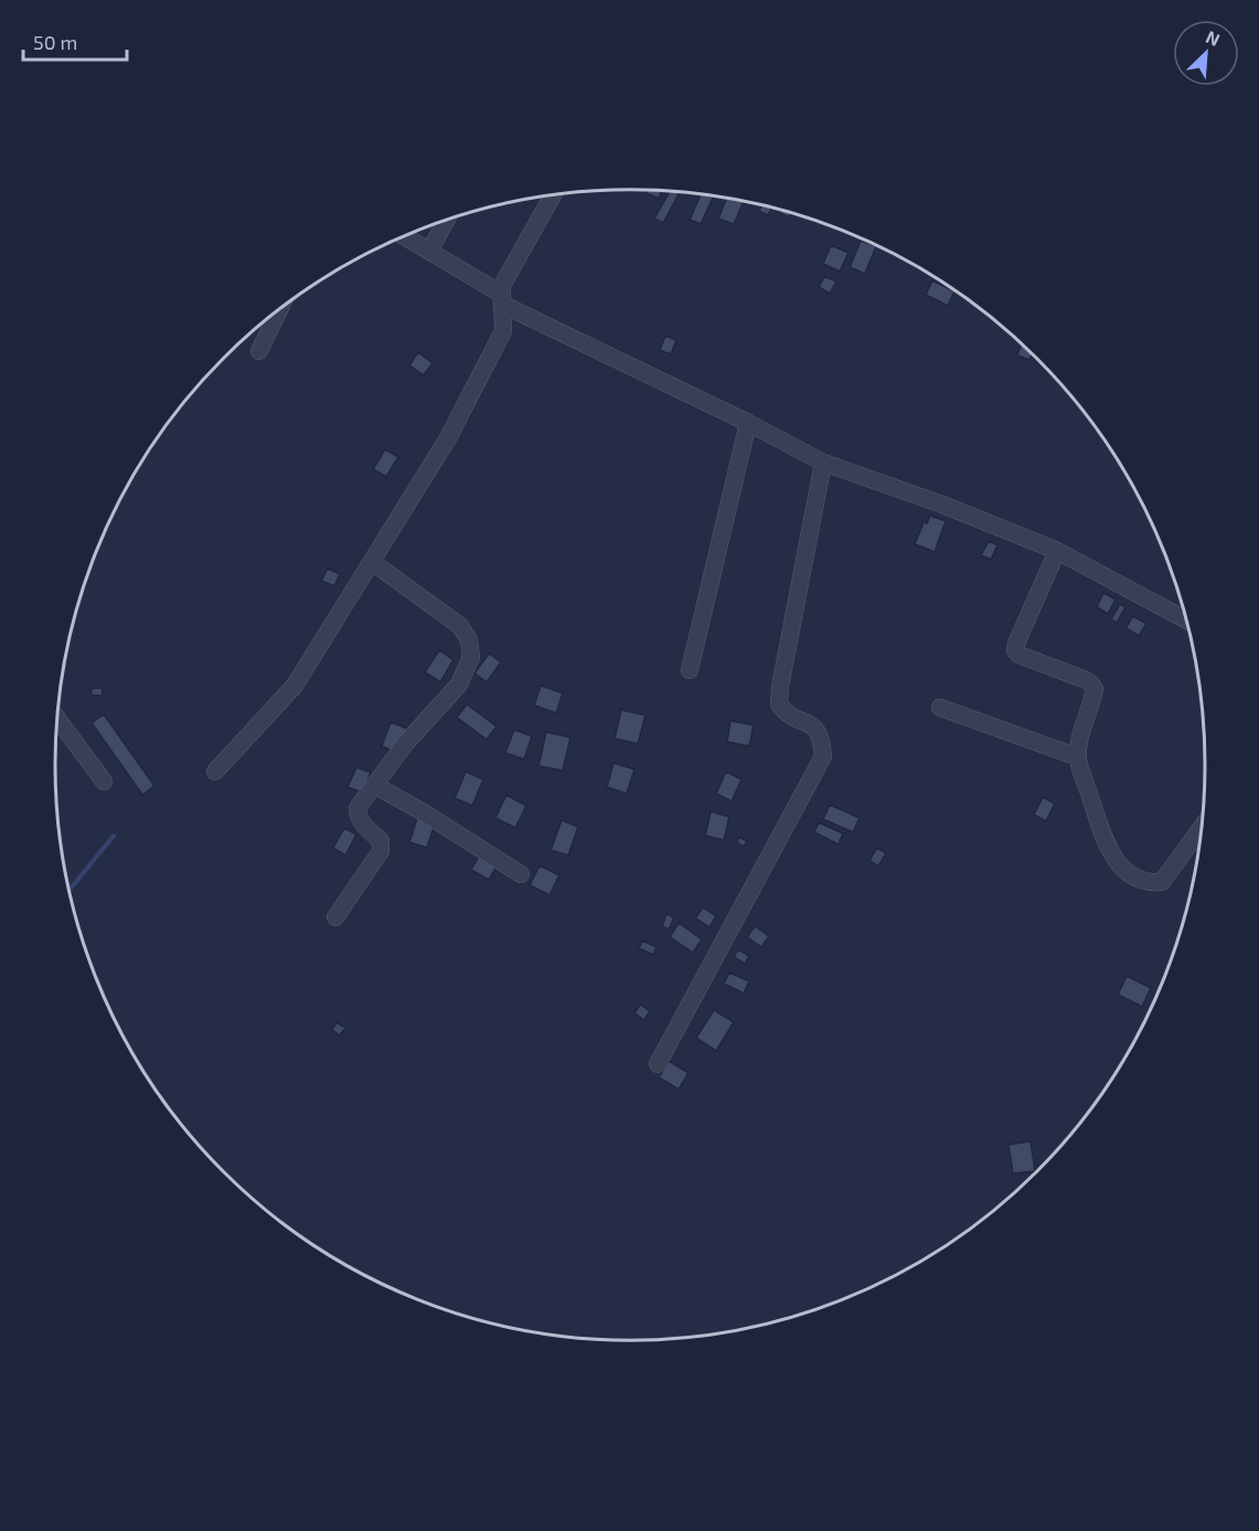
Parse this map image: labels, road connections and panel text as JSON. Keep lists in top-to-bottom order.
{
  "scale_bar": "50 m",
  "north": "top right"
}
